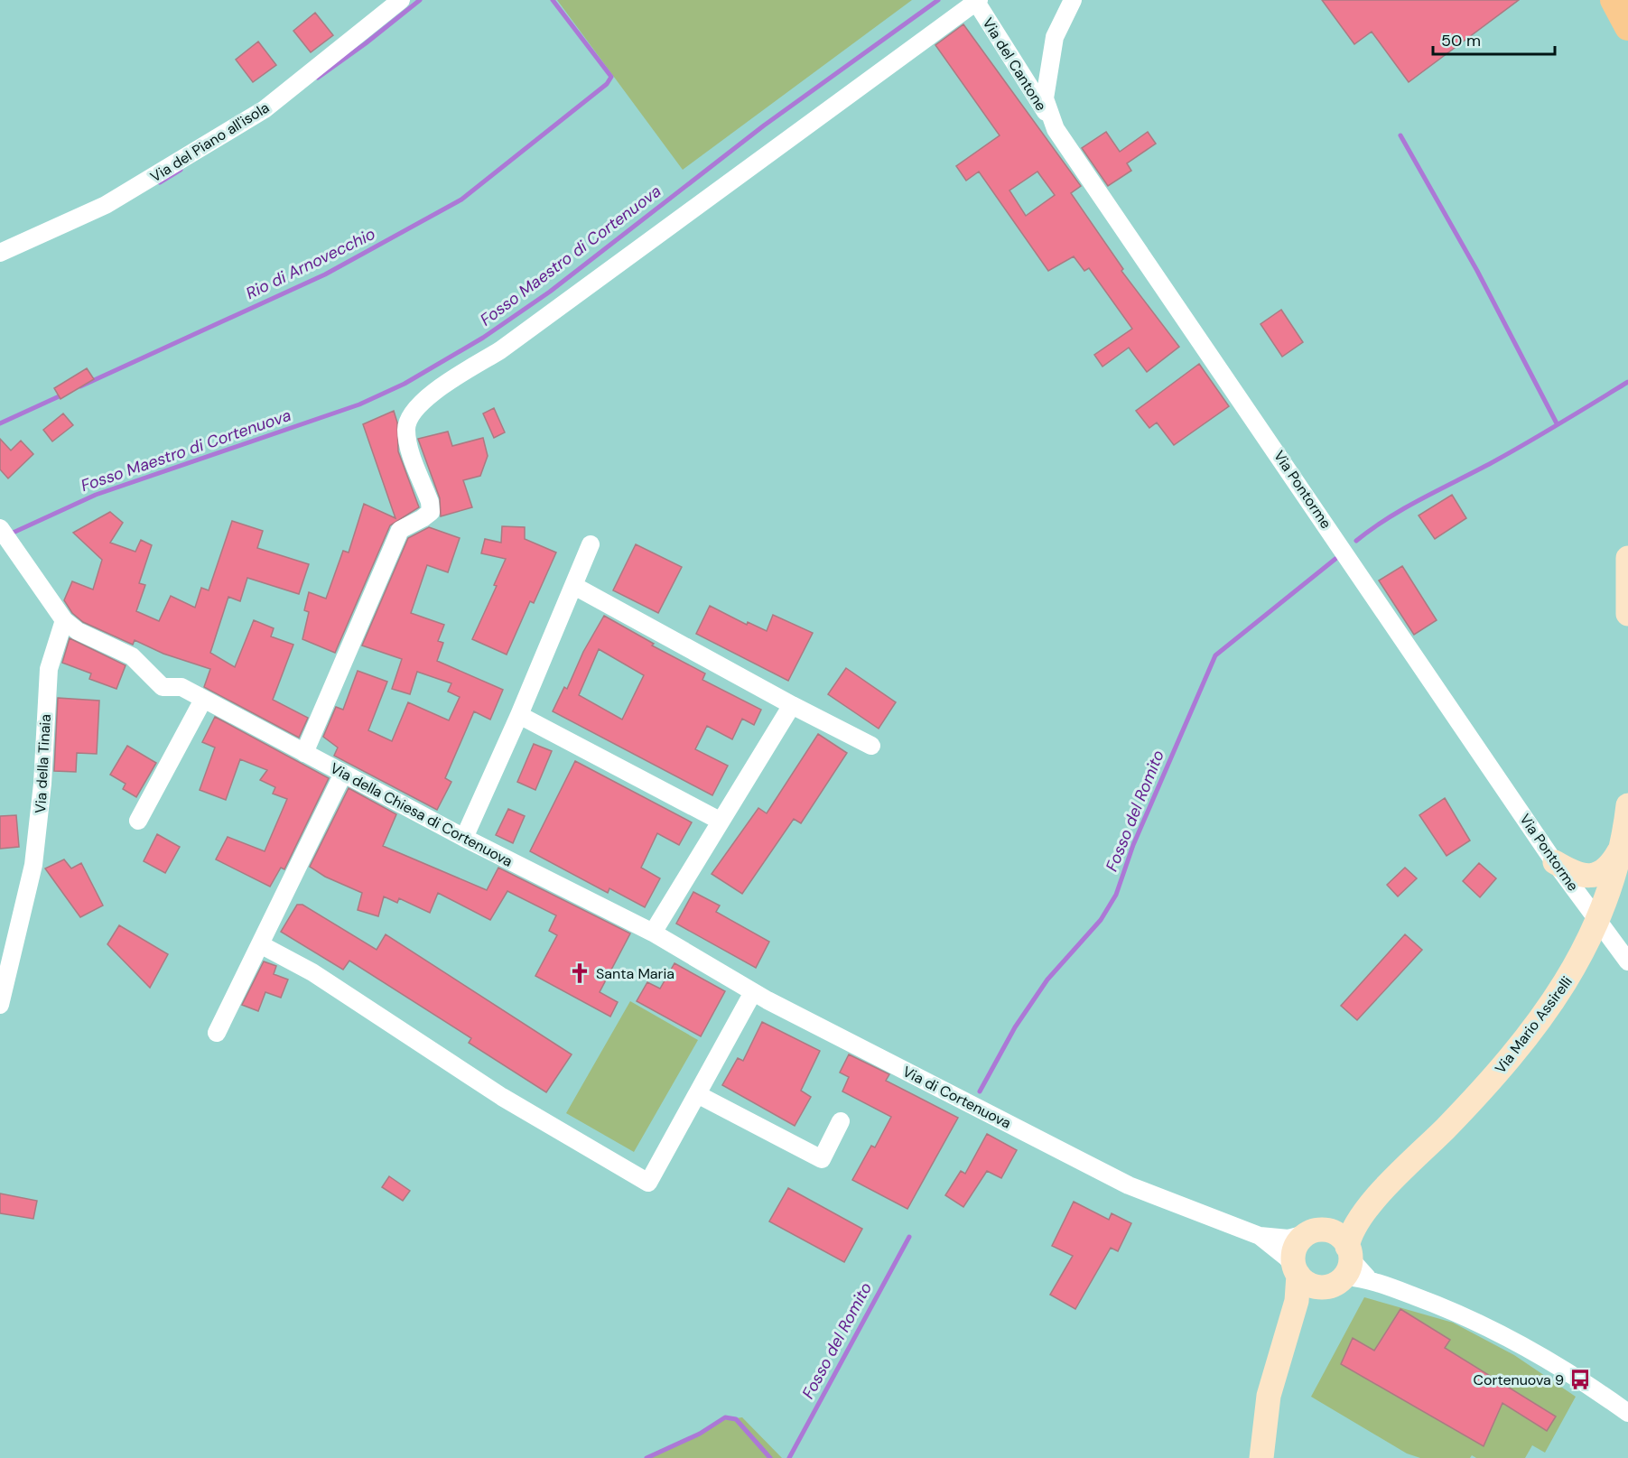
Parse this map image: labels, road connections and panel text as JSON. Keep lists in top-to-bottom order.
{
  "streets": {
    "street": [
      "Via del Cantone",
      "Via del Piano all'isola",
      "Via Pontorme",
      "Via della Tinaia",
      "Via della Chiesa di Cortenuova",
      "Via Mario Assirelli",
      "Via di Cortenuova"
    ]
  },
  "crossings": [
    ["Via del Cantone", "Via Pontorme"],
    ["Via Pontorme", "Via Mario Assirelli"],
    ["Via della Tinaia", "Via della Chiesa di Cortenuova"],
    ["Via della Chiesa di Cortenuova", "Via di Cortenuova"]
  ],
  "water": ["Fosso Maestro di Cortenuova", "Rio di Arnovecchio", "Fosso del Romito"],
  "places": {
    "church": ["Santa Maria"],
    "bus stop": ["Cortenuova 9"]
  },
  "scale_bar": "50 m"
}
